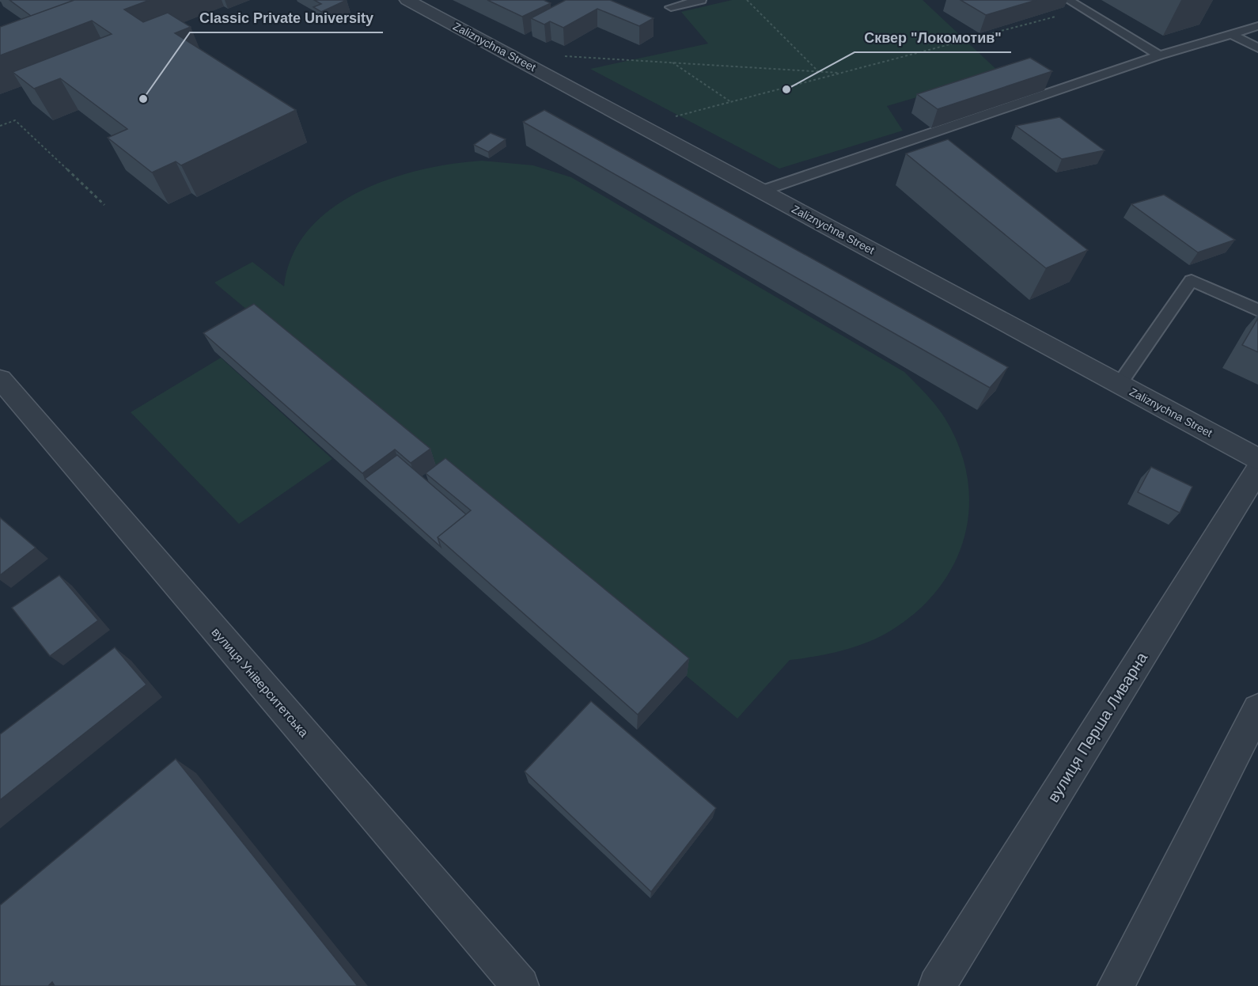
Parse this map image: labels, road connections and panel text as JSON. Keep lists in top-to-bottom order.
{
  "streets": {
    "street": ["Zaliznychna Street", "вулиця Університетська", "вулиця Перша Ливарна"]
  },
  "places": ["Сквер \"Локомотив\"", "Classic Private University"]
}
